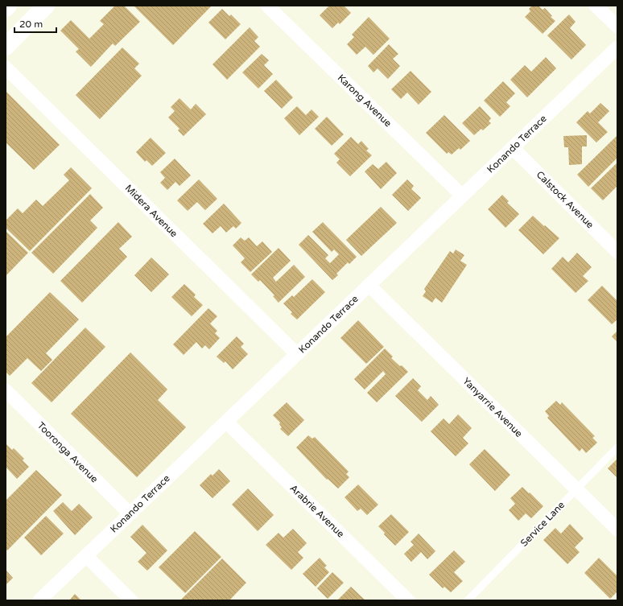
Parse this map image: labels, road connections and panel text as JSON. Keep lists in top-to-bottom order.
{
  "streets": {
    "street": [
      "Karong Avenue",
      "Konando Terrace",
      "Calstock Avenue",
      "Midera Avenue",
      "Yanyarrie Avenue",
      "Tooronga Avenue",
      "Arabrie Avenue"
    ],
    "lane": ["Service Lane"]
  },
  "crossings": [
    ["Karong Avenue", "Konando Terrace"],
    ["Konando Terrace", "Calstock Avenue"],
    ["Konando Terrace", "Midera Avenue"],
    ["Konando Terrace", "Yanyarrie Avenue"],
    ["Konando Terrace", "Tooronga Avenue"],
    ["Konando Terrace", "Arabrie Avenue"],
    ["Yanyarrie Avenue", "Service Lane"]
  ],
  "scale_bar": "20 m"
}
